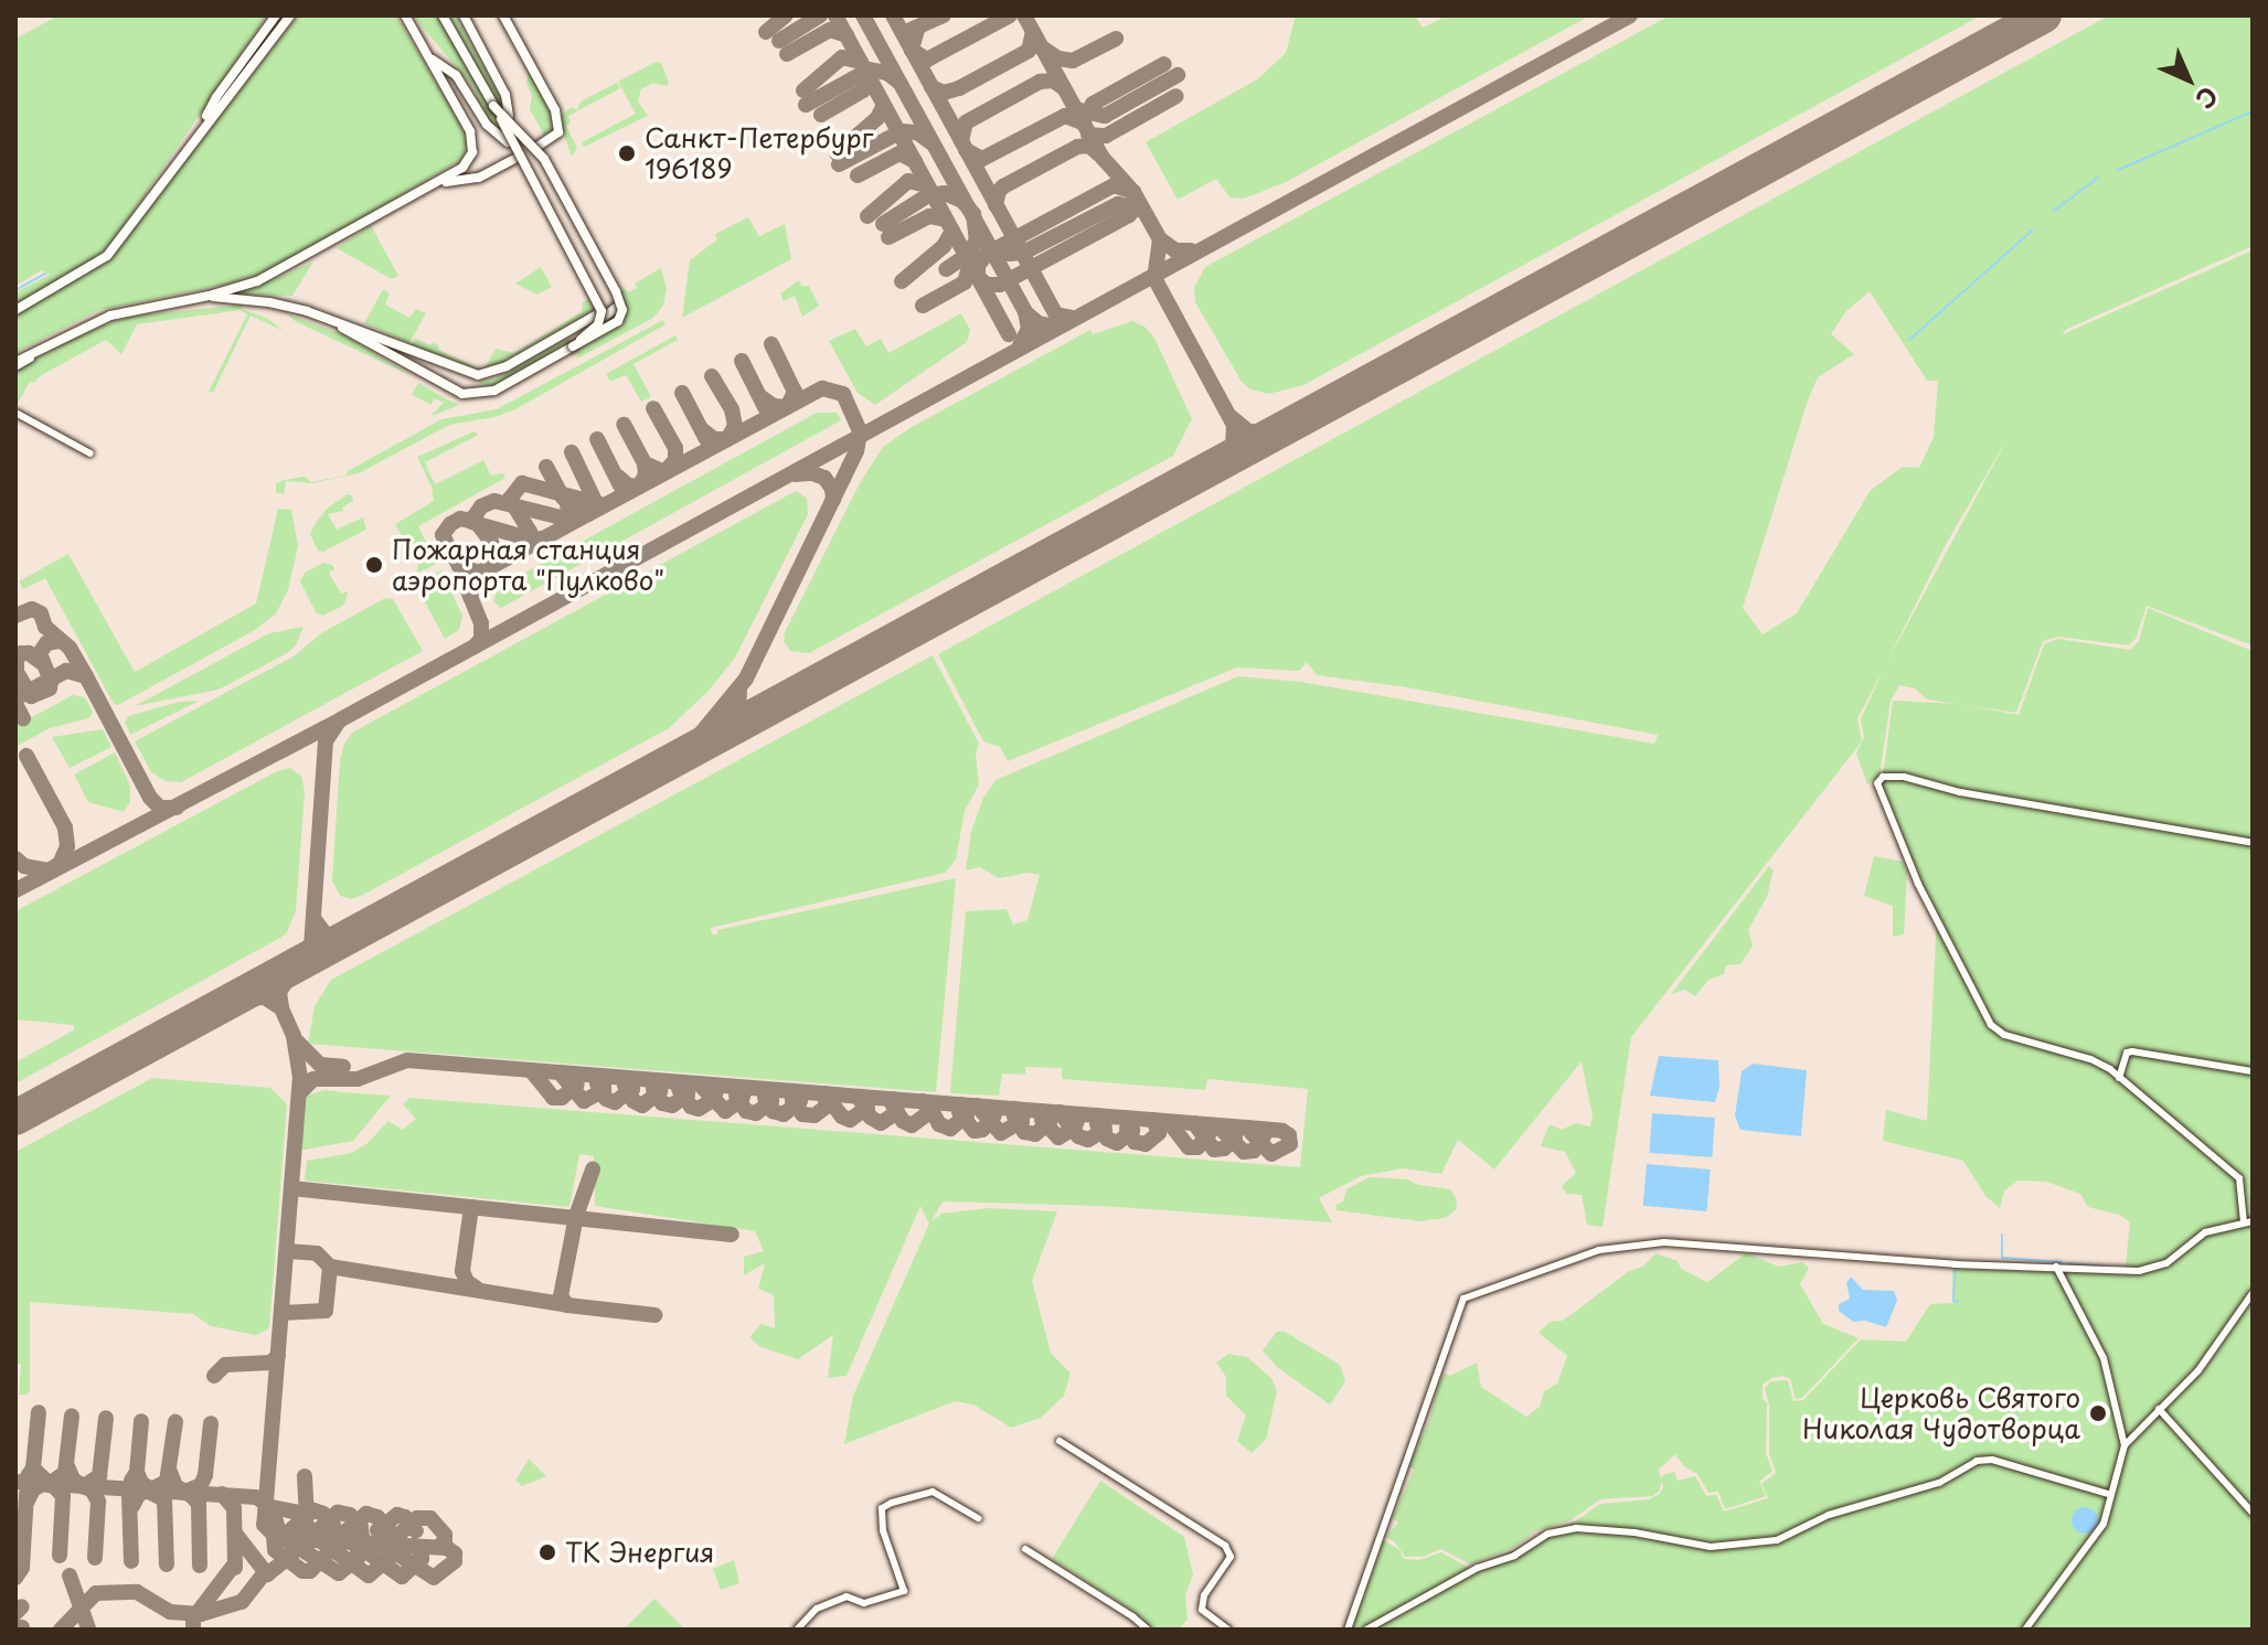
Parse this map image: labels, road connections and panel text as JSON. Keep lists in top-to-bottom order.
{
  "places": [
    "Санкт-Петербург 196189",
    "Пожарная станция аэропорта \"Пулково\"",
    "Церковь Святого Николая Чудотворца",
    "ТК Энергия"
  ],
  "north": "bottom right"
}
